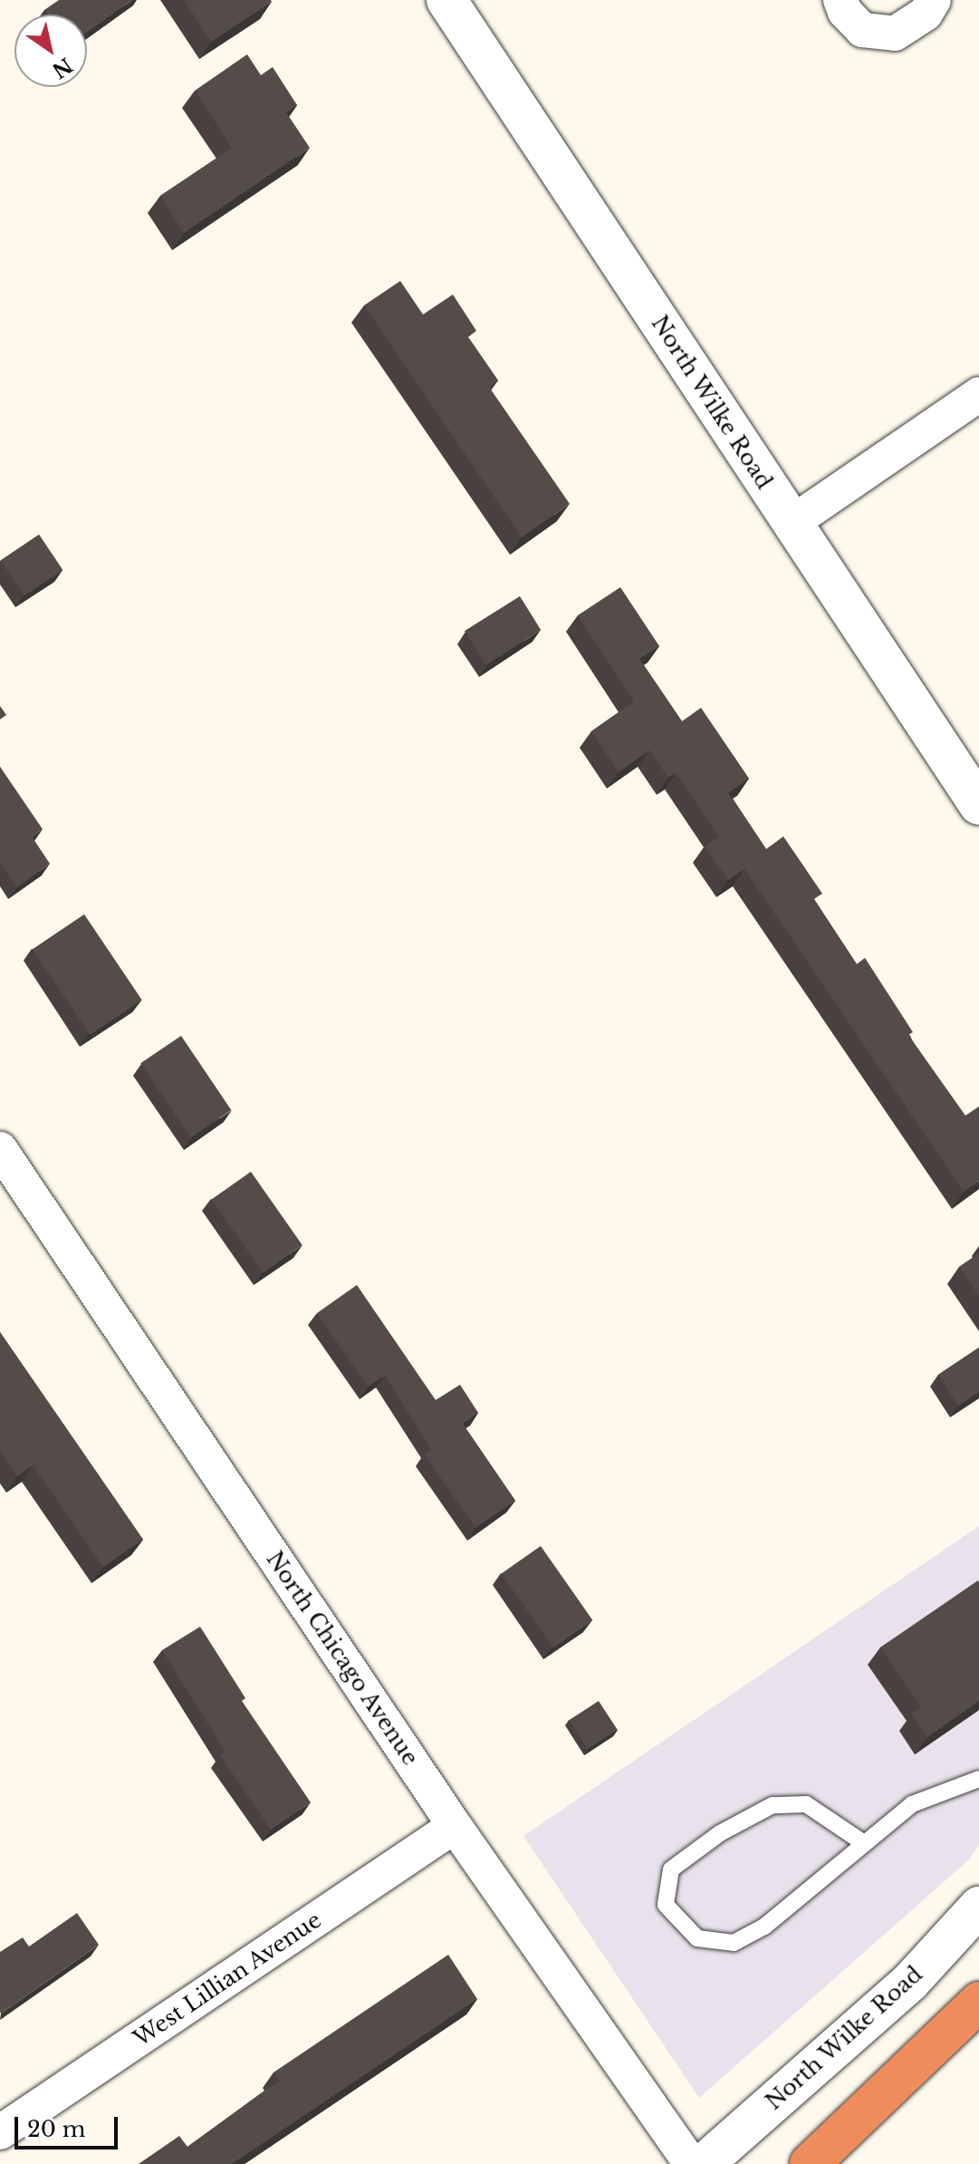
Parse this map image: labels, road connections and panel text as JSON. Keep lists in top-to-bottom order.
{
  "streets": {
    "street": ["North Wilke Road", "North Chicago Avenue", "West Lillian Avenue"]
  },
  "crossings": [
    ["North Chicago Avenue", "West Lillian Avenue"]
  ],
  "scale_bar": "20 m",
  "north": "bottom right"
}
